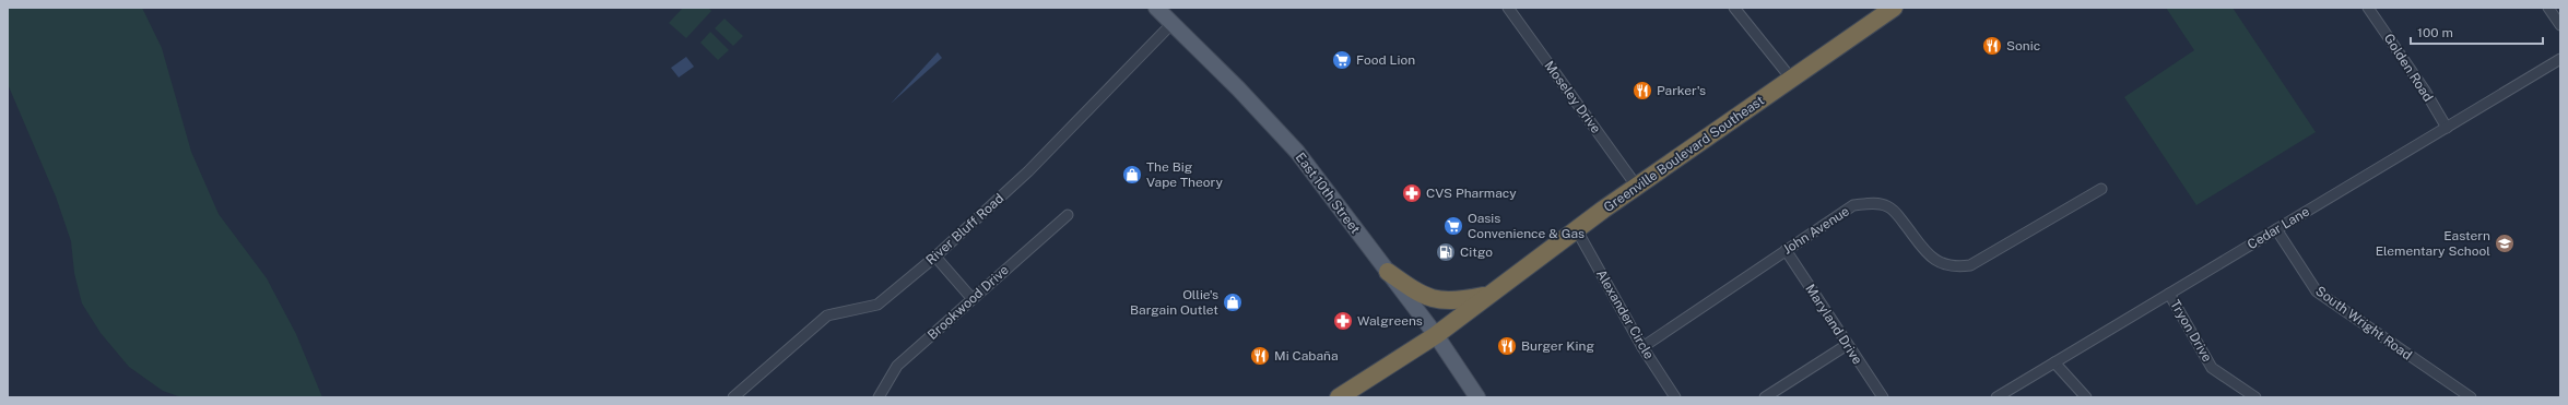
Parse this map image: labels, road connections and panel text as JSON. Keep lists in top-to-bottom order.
{
  "streets": {
    "highway": ["Greenville Boulevard Southeast"],
    "main road": ["East 10th Street"],
    "street": [
      "Golden Road",
      "Moseley Drive",
      "Cedar Lane",
      "River Bluff Road",
      "John Avenue",
      "Brookwood Drive",
      "Alexander Circle",
      "South Wright Road",
      "Maryland Drive",
      "Tryon Drive"
    ]
  },
  "crossings": [
    ["Golden Road", "Cedar Lane"],
    ["Moseley Drive", "Greenville Boulevard Southeast"],
    ["Greenville Boulevard Southeast", "East 10th Street"],
    ["Greenville Boulevard Southeast", "Alexander Circle"],
    ["East 10th Street", "River Bluff Road"],
    ["Cedar Lane", "South Wright Road"],
    ["Cedar Lane", "Tryon Drive"],
    ["John Avenue", "Alexander Circle"],
    ["John Avenue", "Maryland Drive"]
  ],
  "places": {
    "restaurant": [
      "Sonic",
      "Parker's",
      "Burger King",
      "Mi Cabaña"
    ],
    "supermarket": ["Food Lion", "Oasis Convenience & Gas"],
    "shop": ["The Big Vape Theory", "Ollie's Bargain Outlet"],
    "pharmacy": ["CVS Pharmacy", "Walgreens"],
    "school or university": ["Eastern Elementary School"],
    "fuel station": ["Citgo"]
  },
  "scale_bar": "100 m"
}
